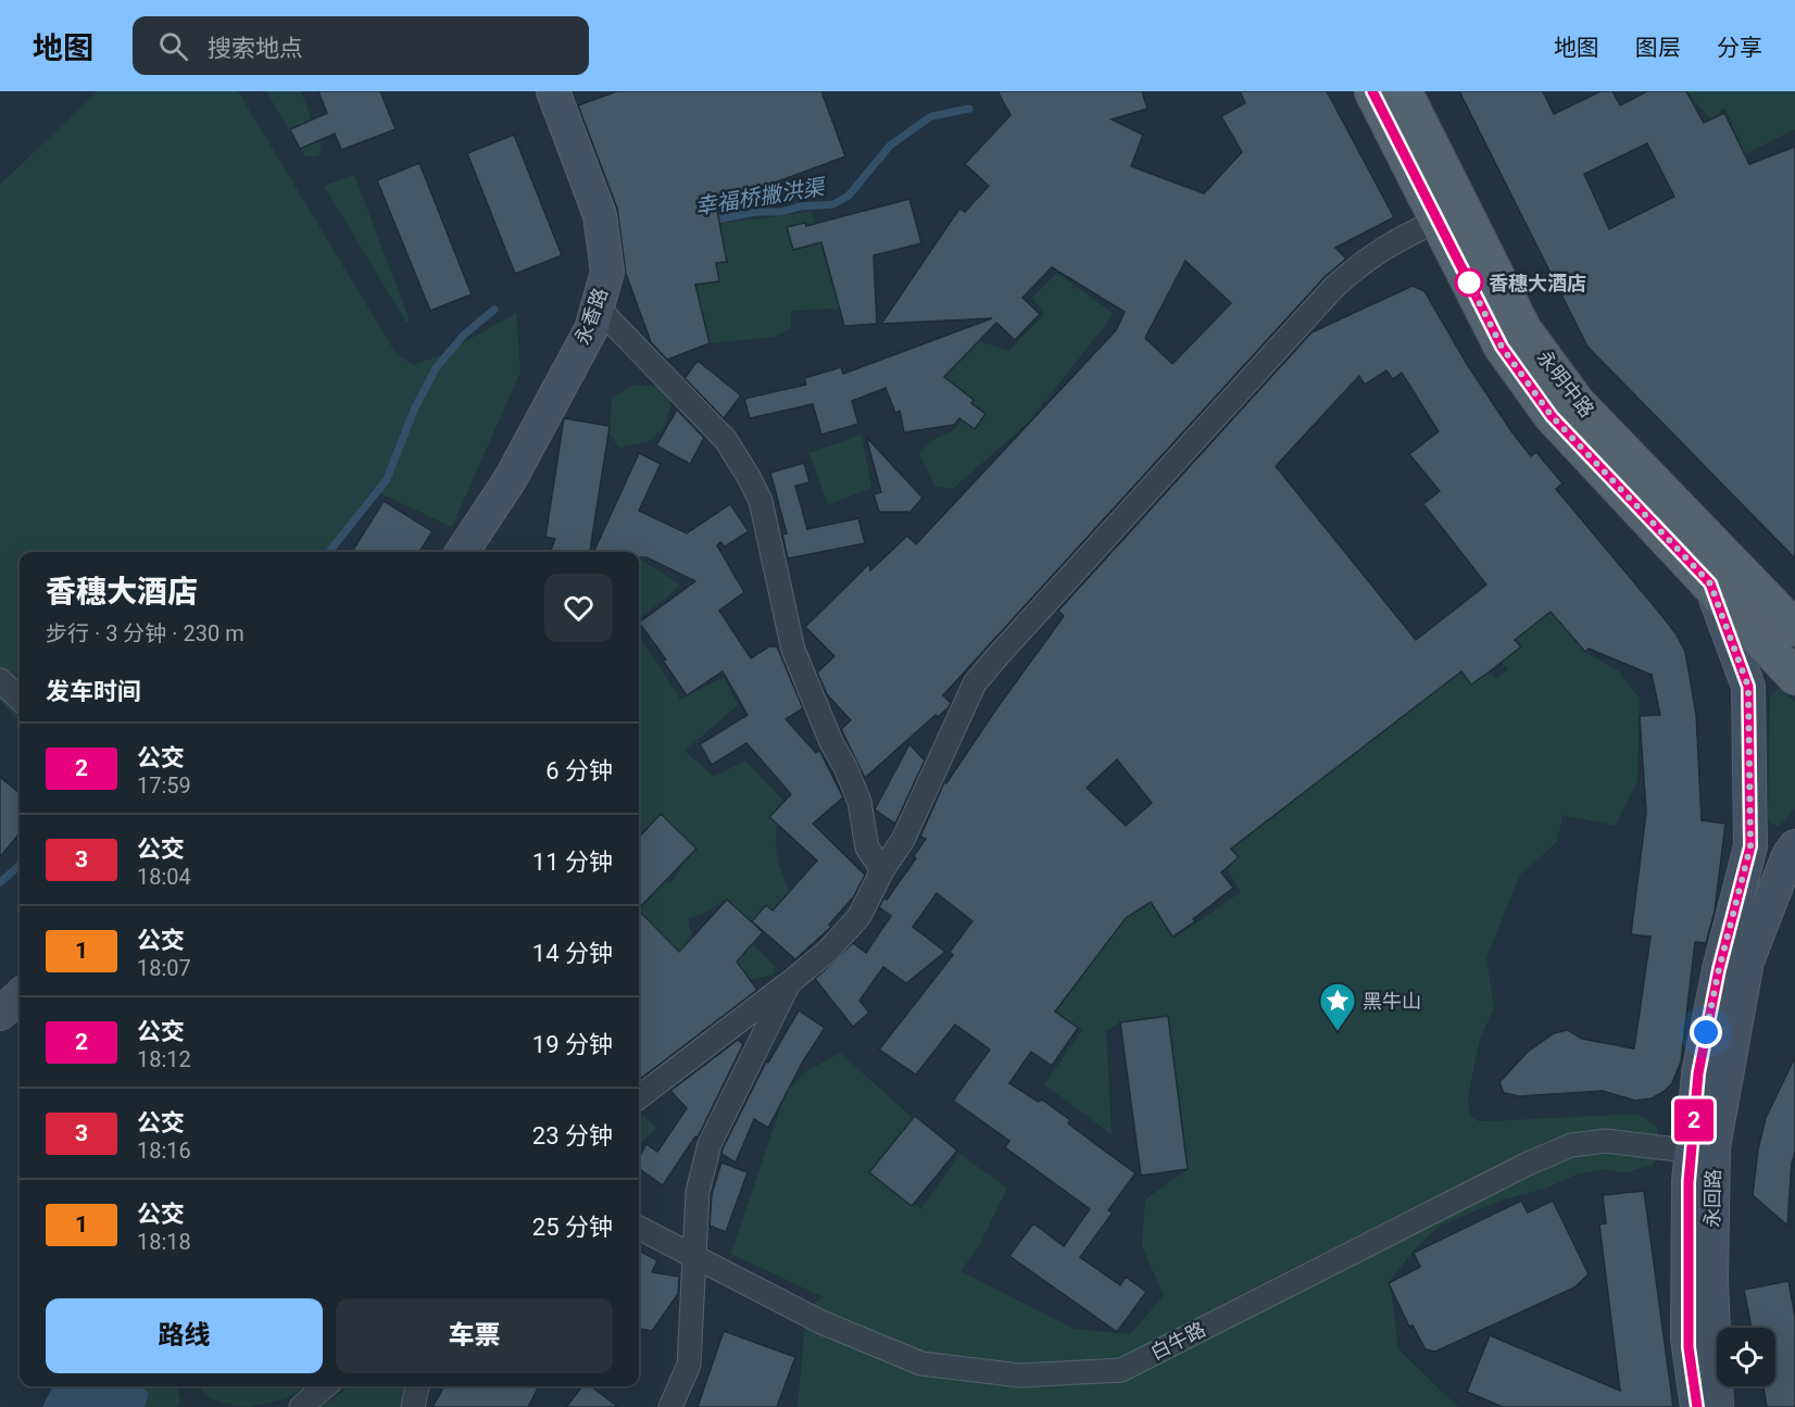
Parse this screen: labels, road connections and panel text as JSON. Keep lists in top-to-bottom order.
{
  "streets": {
    "main road": ["永香路", "永明中路", "永回路"],
    "street": ["白牛路"]
  },
  "crossings": [
    ["永明中路", "永回路"],
    ["永回路", "白牛路"]
  ],
  "water": ["幸福桥撇洪渠"],
  "places": {
    "other": ["香穗大酒店"],
    "place": ["黑牛山"]
  },
  "lines": ["bus line 2"],
  "page": {
    "header": "地图",
    "search": "搜索地点",
    "nav": ["地图", "图层", "分享"],
    "on_map": "2",
    "heading": [
      ["香穗大酒店", "步行 · 3 分钟 · 230 m"],
      "发车时间"
    ],
    "list": [
      {
        "mark": "2",
        "name": "公交",
        "note": "17:59",
        "value": "6 分钟"
      },
      {
        "mark": "3",
        "name": "公交",
        "note": "18:04",
        "value": "11 分钟"
      },
      {
        "mark": "1",
        "name": "公交",
        "note": "18:07",
        "value": "14 分钟"
      },
      {
        "mark": "2",
        "name": "公交",
        "note": "18:12",
        "value": "19 分钟"
      },
      {
        "mark": "3",
        "name": "公交",
        "note": "18:16",
        "value": "23 分钟"
      },
      {
        "mark": "1",
        "name": "公交",
        "note": "18:18",
        "value": "25 分钟"
      }
    ],
    "buttons": ["路线", "车票"]
  }
}
